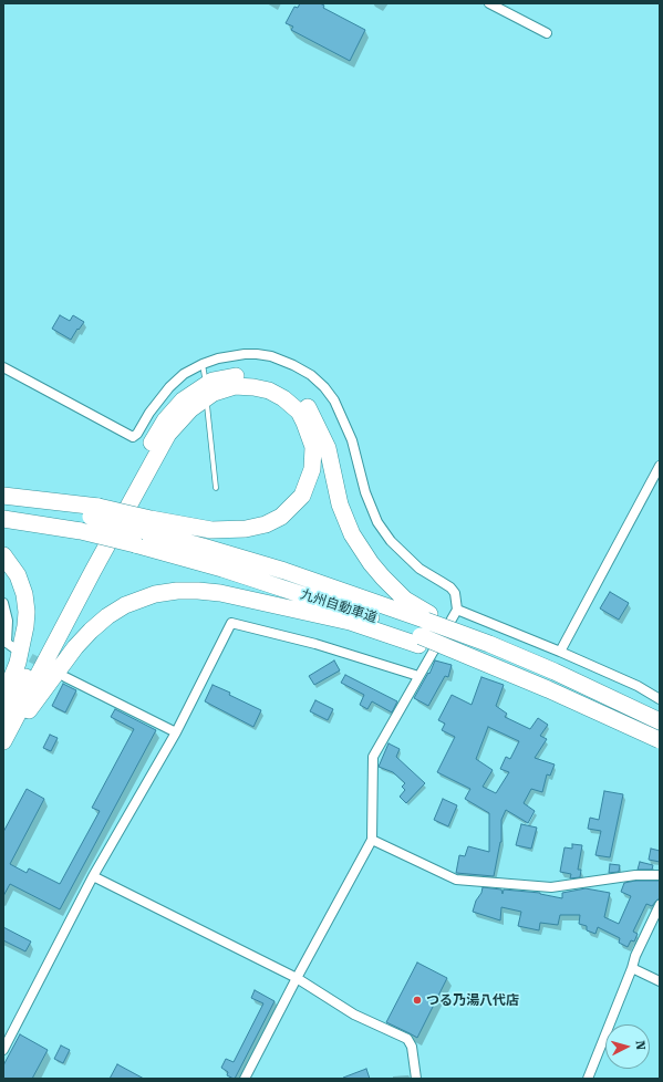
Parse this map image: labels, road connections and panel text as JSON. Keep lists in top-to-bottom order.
{
  "streets": {
    "highway": ["九州自動車道"]
  },
  "places": ["つる乃湯八代店"],
  "north": "right"
}
